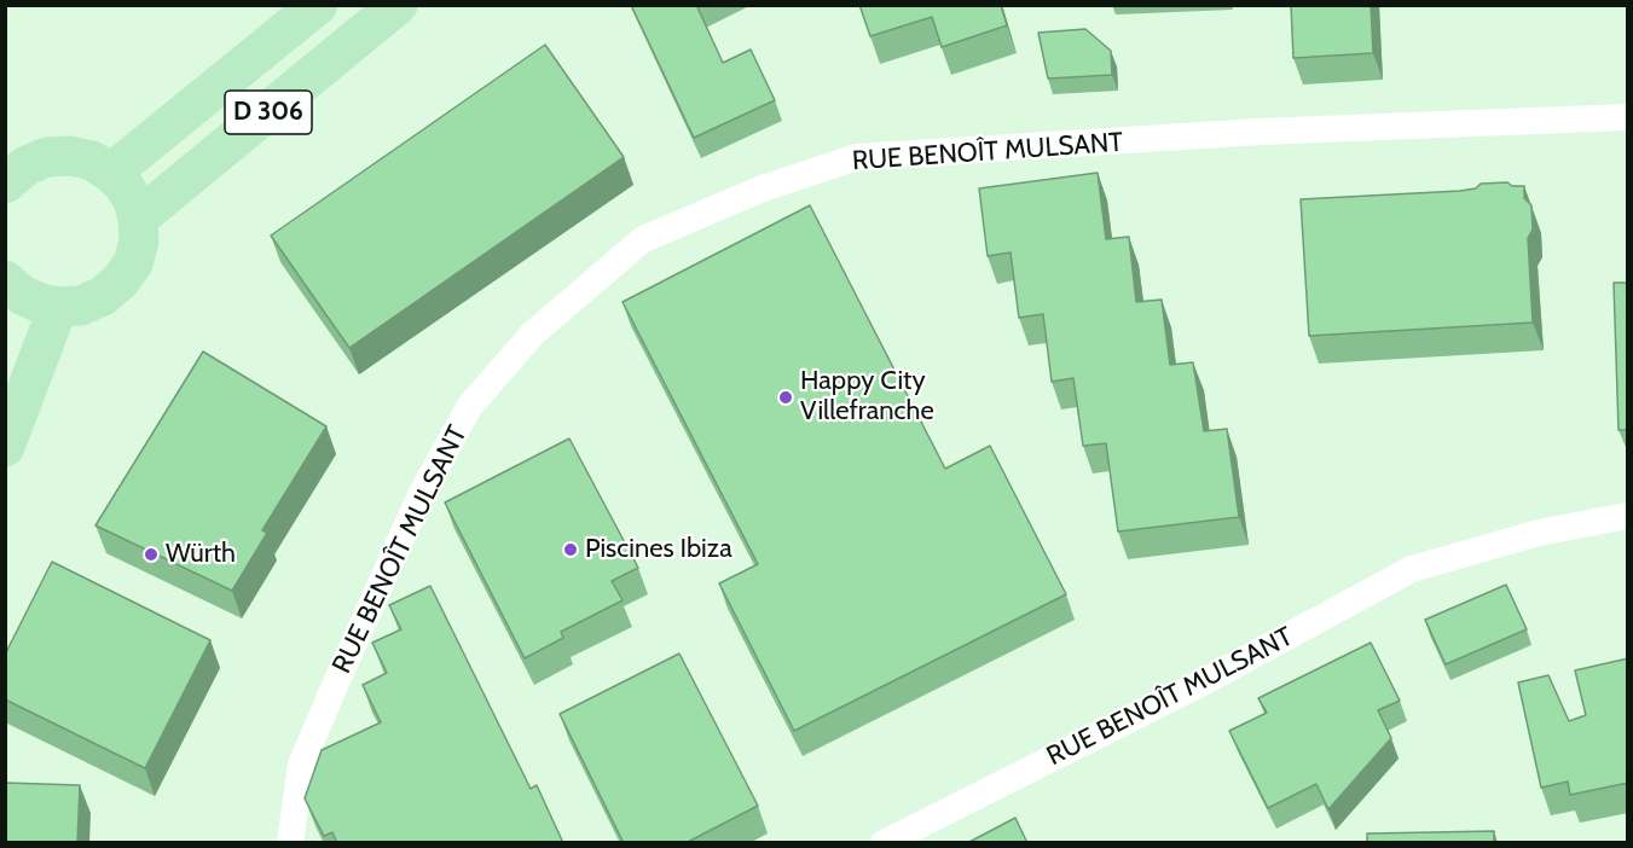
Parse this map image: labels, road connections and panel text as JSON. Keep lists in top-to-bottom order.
{
  "streets": {
    "main road": ["D 306"],
    "street": ["RUE BENOÎT MULSANT"]
  },
  "places": ["Happy City Villefranche", "Piscines Ibiza", "Würth"]
}
